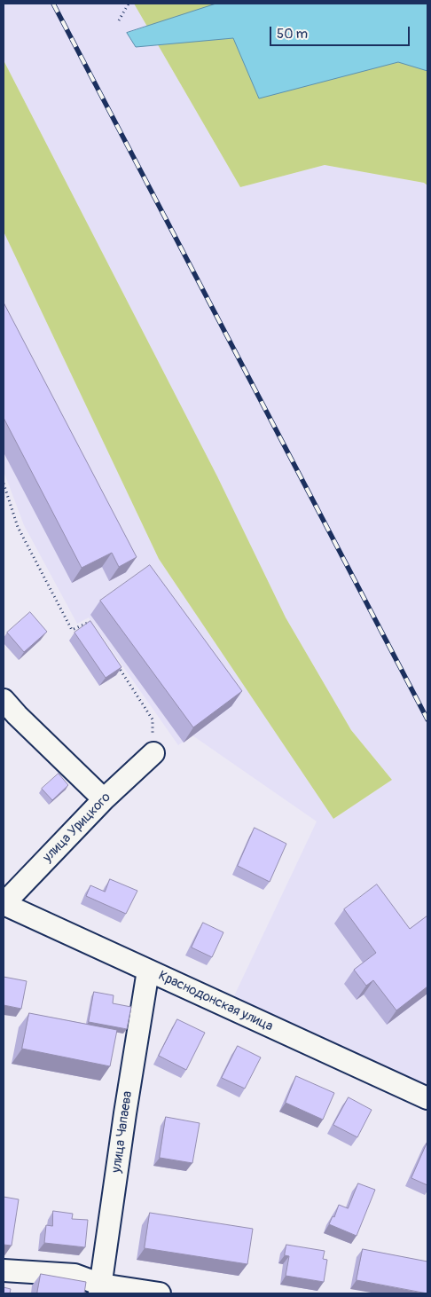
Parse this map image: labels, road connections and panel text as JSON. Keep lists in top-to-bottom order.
{
  "streets": {
    "street": ["улица Урицкого", "Краснодонская улица", "улица Чапаева"]
  },
  "crossings": [
    ["улица Урицкого", "Краснодонская улица"],
    ["Краснодонская улица", "улица Чапаева"]
  ],
  "scale_bar": "50 m"
}
